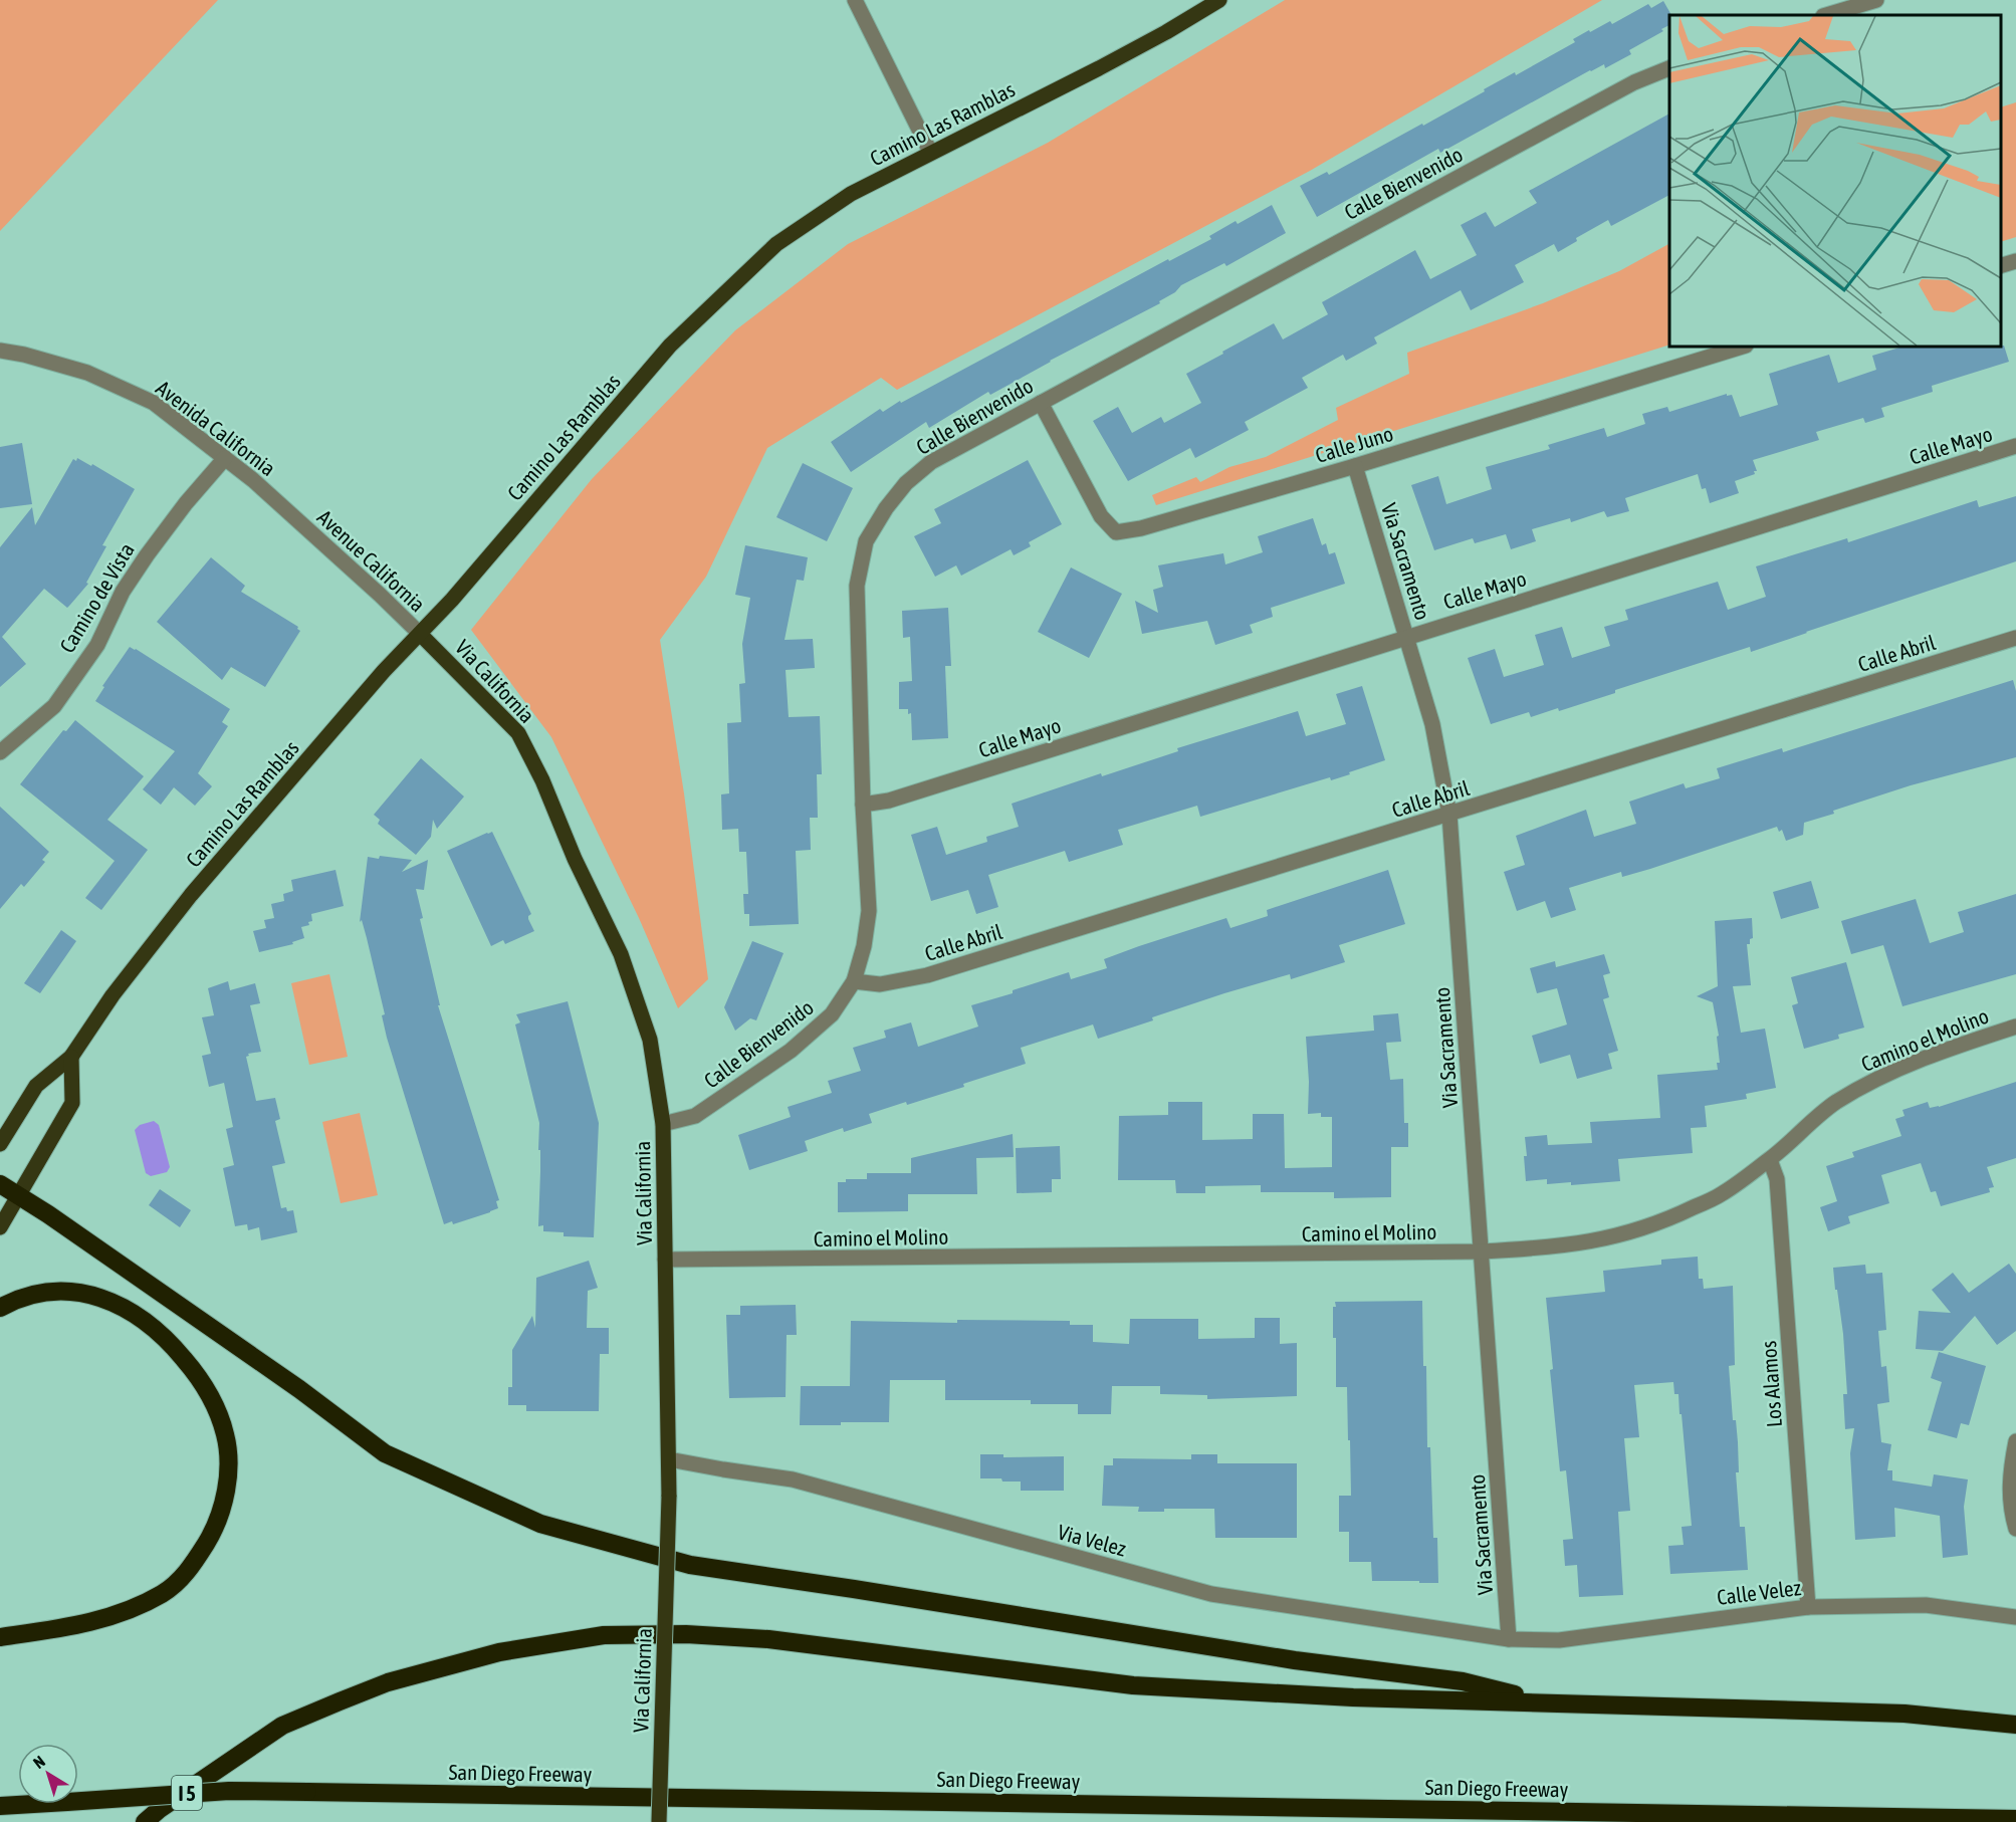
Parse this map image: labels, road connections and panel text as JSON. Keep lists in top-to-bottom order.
{
  "streets": {
    "highway": ["San Diego Freeway", "I 5"],
    "main road": ["Camino Las Ramblas", "Via California"],
    "street": [
      "Calle Bienvenido",
      "Avenida California",
      "Calle Juno",
      "Calle Mayo",
      "Avenue California",
      "Via Sacramento",
      "Camino de Vista",
      "Calle Abril",
      "Camino el Molino",
      "Los Alamos",
      "Via Velez",
      "Calle Velez"
    ]
  },
  "crossings": [
    ["Camino Las Ramblas", "Avenue California"],
    ["Camino Las Ramblas", "Via California"],
    ["Calle Bienvenido", "Calle Juno"],
    ["Calle Bienvenido", "Calle Mayo"],
    ["Calle Bienvenido", "Calle Abril"],
    ["Calle Bienvenido", "Via California"],
    ["Avenida California", "Avenue California"],
    ["Avenida California", "Camino de Vista"],
    ["Calle Juno", "Via Sacramento"],
    ["Calle Mayo", "Via Sacramento"],
    ["Avenue California", "Via California"],
    ["Via Sacramento", "Calle Abril"],
    ["Via Sacramento", "Camino el Molino"],
    ["Via Sacramento", "Via Velez"],
    ["Via Sacramento", "Calle Velez"],
    ["Via California", "Camino el Molino"],
    ["Via California", "Via Velez"],
    ["Camino el Molino", "Los Alamos"],
    ["Los Alamos", "Calle Velez"],
    ["Via Velez", "Calle Velez"]
  ],
  "north": "top left"
}
